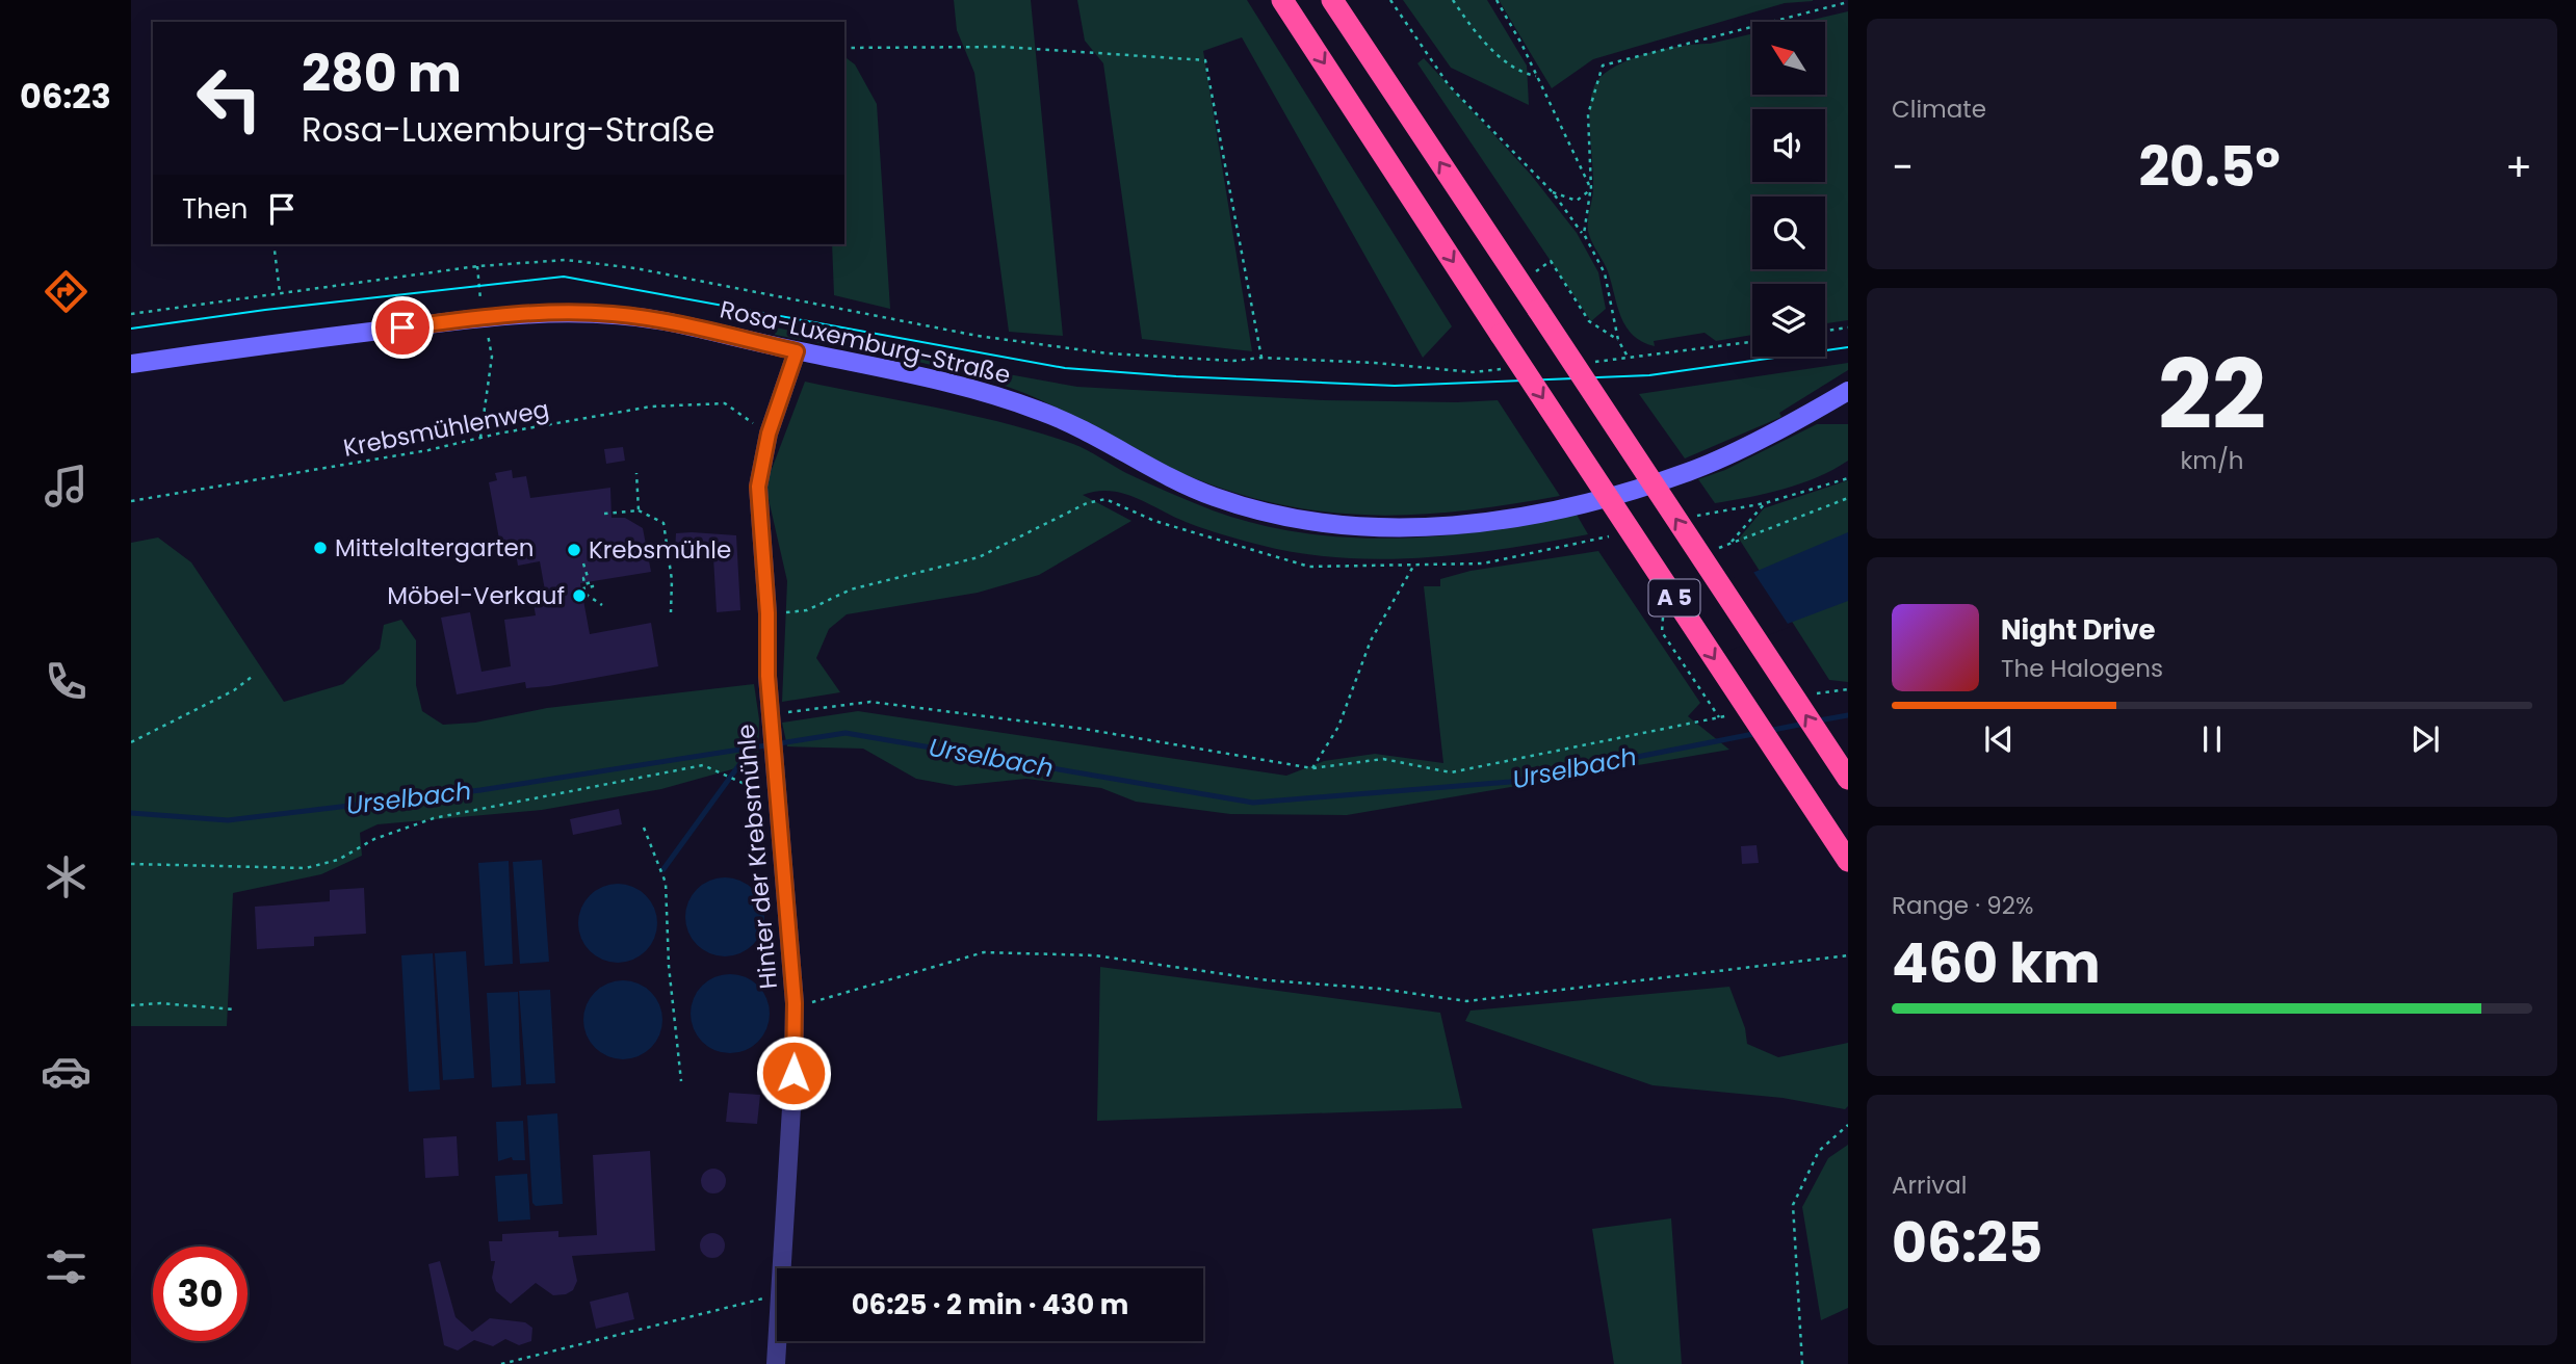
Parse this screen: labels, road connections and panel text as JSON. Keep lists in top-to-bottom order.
{
  "streets": {
    "highway": ["A 5"],
    "main road": ["Rosa-Luxemburg-Straße"],
    "street": ["Hinter der Krebsmühle"],
    "path": ["Krebsmühlenweg"]
  },
  "crossings": [
    ["Rosa-Luxemburg-Straße", "Hinter der Krebsmühle"]
  ],
  "water": ["Urselbach"],
  "places": ["Mittelaltergarten", "Krebsmühle", "Möbel-Verkauf"],
  "north": "top left",
  "page": {
    "tabs": "06:23",
    "tile": [
      "Climate",
      ["22", "km/h"],
      ["Range · 92%", "460 km"],
      ["Arrival", "06:25"]
    ],
    "turn": ["280 m", "Rosa-Luxemburg-Straße"],
    "heat": ["−", "20.5°", "+"],
    "then": "Then",
    "song": ["Night Drive", "The Halogens"],
    "limit": "30",
    "trip": "06:25 · 2 min · 430 m"
  }
}
